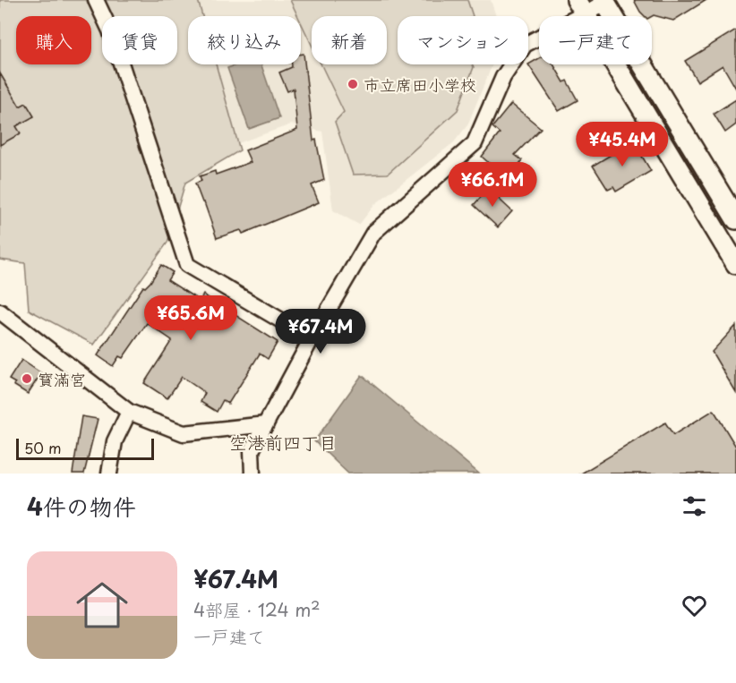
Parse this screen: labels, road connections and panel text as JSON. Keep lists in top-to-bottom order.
{
  "districts": ["空港前四丁目"],
  "places": ["市立席田小学校", "寳滿宮"],
  "scale_bar": "50 m",
  "page": {
    "chip": [
      "購入",
      "賃貸",
      "絞り込み",
      "新着",
      "マンション",
      "一戸建て"
    ],
    "price": [
      "¥45.4M",
      "¥66.1M",
      "¥65.6M",
      "¥67.4M"
    ],
    "scale": "50 m",
    "heading": "4件の物件",
    "list": [
      {
        "name": "¥67.4M",
        "note": "4部屋 · 124 m² · 一戸建て"
      }
    ]
  }
}
